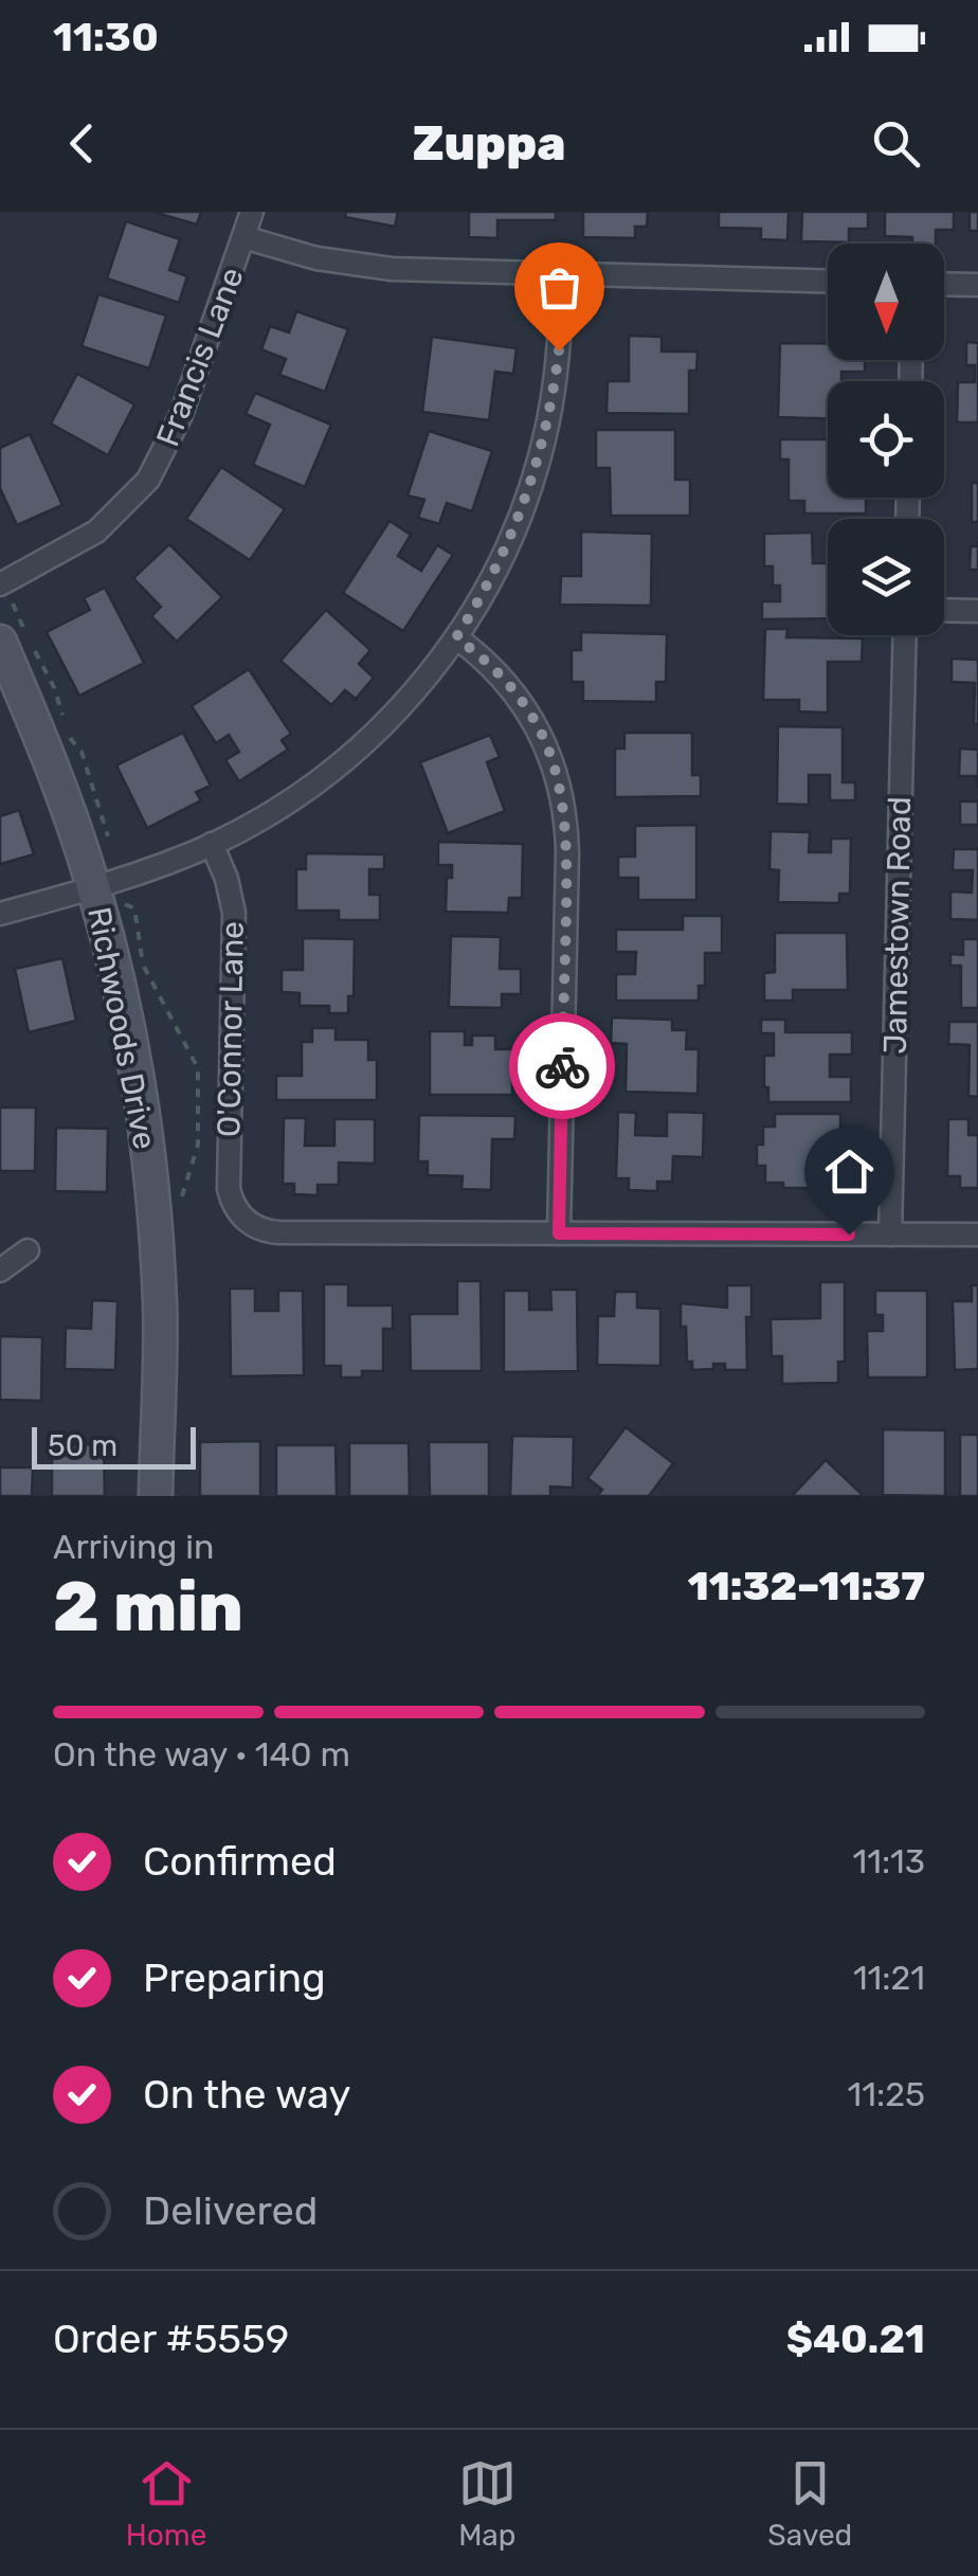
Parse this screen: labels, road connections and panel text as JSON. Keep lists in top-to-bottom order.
{
  "streets": {
    "street": [
      "Francis Lane",
      "Jamestown Road",
      "Richwoods Drive",
      "O'Connor Lane"
    ]
  },
  "scale_bar": "50 m",
  "north": "bottom",
  "page": {
    "status": "11:30",
    "header": "Zuppa",
    "scale": "50 m",
    "heading": ["2 min", "Arriving in", "11:32–11:37"],
    "panel": ["Order #5559", "$40.21"],
    "bar": "On the way · 140 m",
    "list": [
      ["Confirmed", "11:13"],
      ["Preparing", "11:21"],
      ["On the way", "11:25"],
      "Delivered"
    ],
    "tabs": ["Home", "Map", "Saved"]
  }
}
